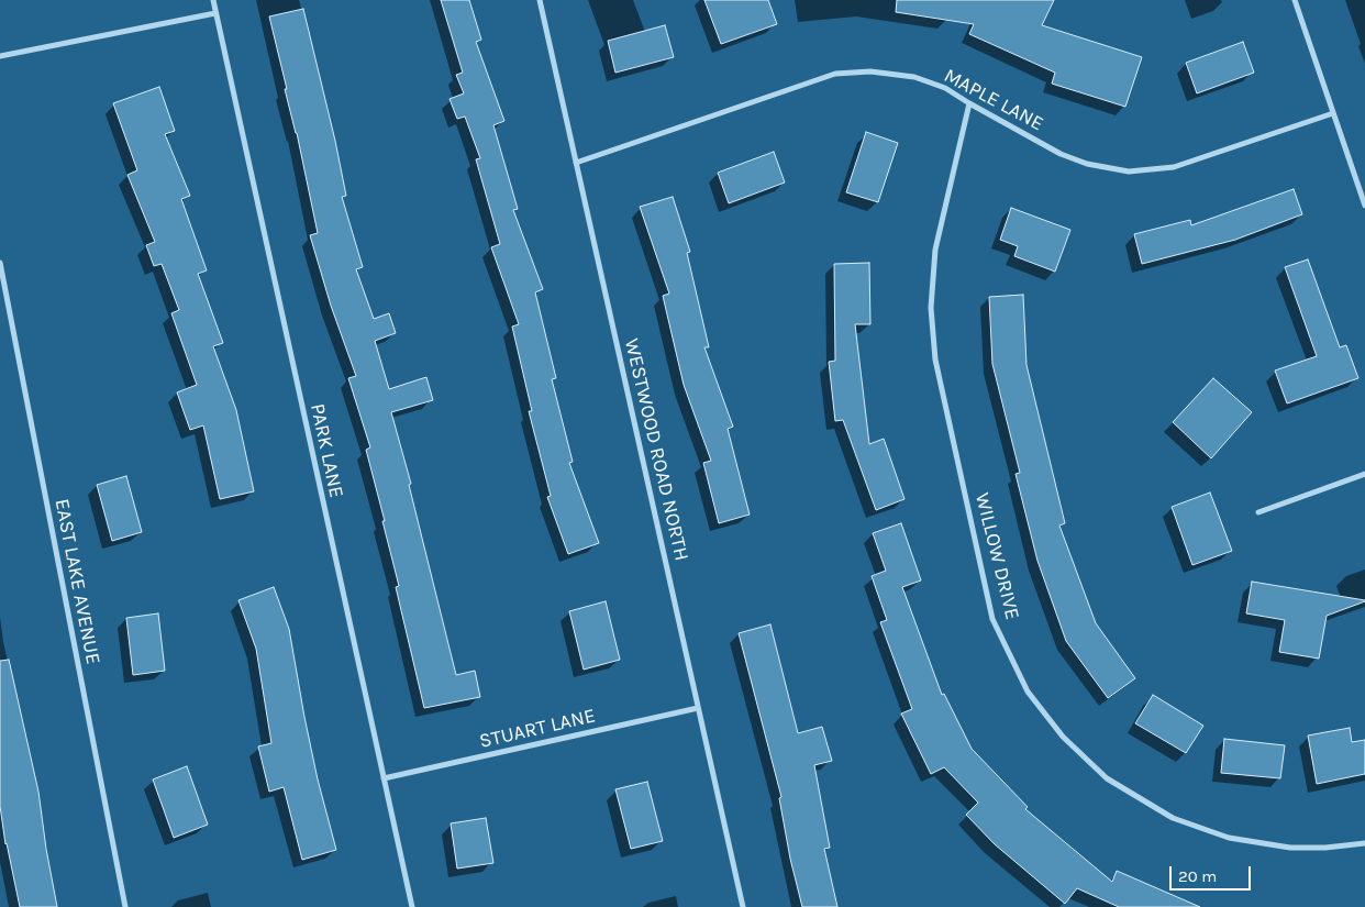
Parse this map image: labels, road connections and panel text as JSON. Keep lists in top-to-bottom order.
{
  "streets": {
    "street": [
      "MAPLE LANE",
      "WESTWOOD ROAD NORTH",
      "PARK LANE",
      "WILLOW DRIVE",
      "EAST LAKE AVENUE",
      "STUART LANE"
    ]
  },
  "crossings": [
    ["MAPLE LANE", "WESTWOOD ROAD NORTH"],
    ["MAPLE LANE", "WILLOW DRIVE"],
    ["WESTWOOD ROAD NORTH", "STUART LANE"],
    ["PARK LANE", "STUART LANE"]
  ],
  "scale_bar": "20 m"
}
